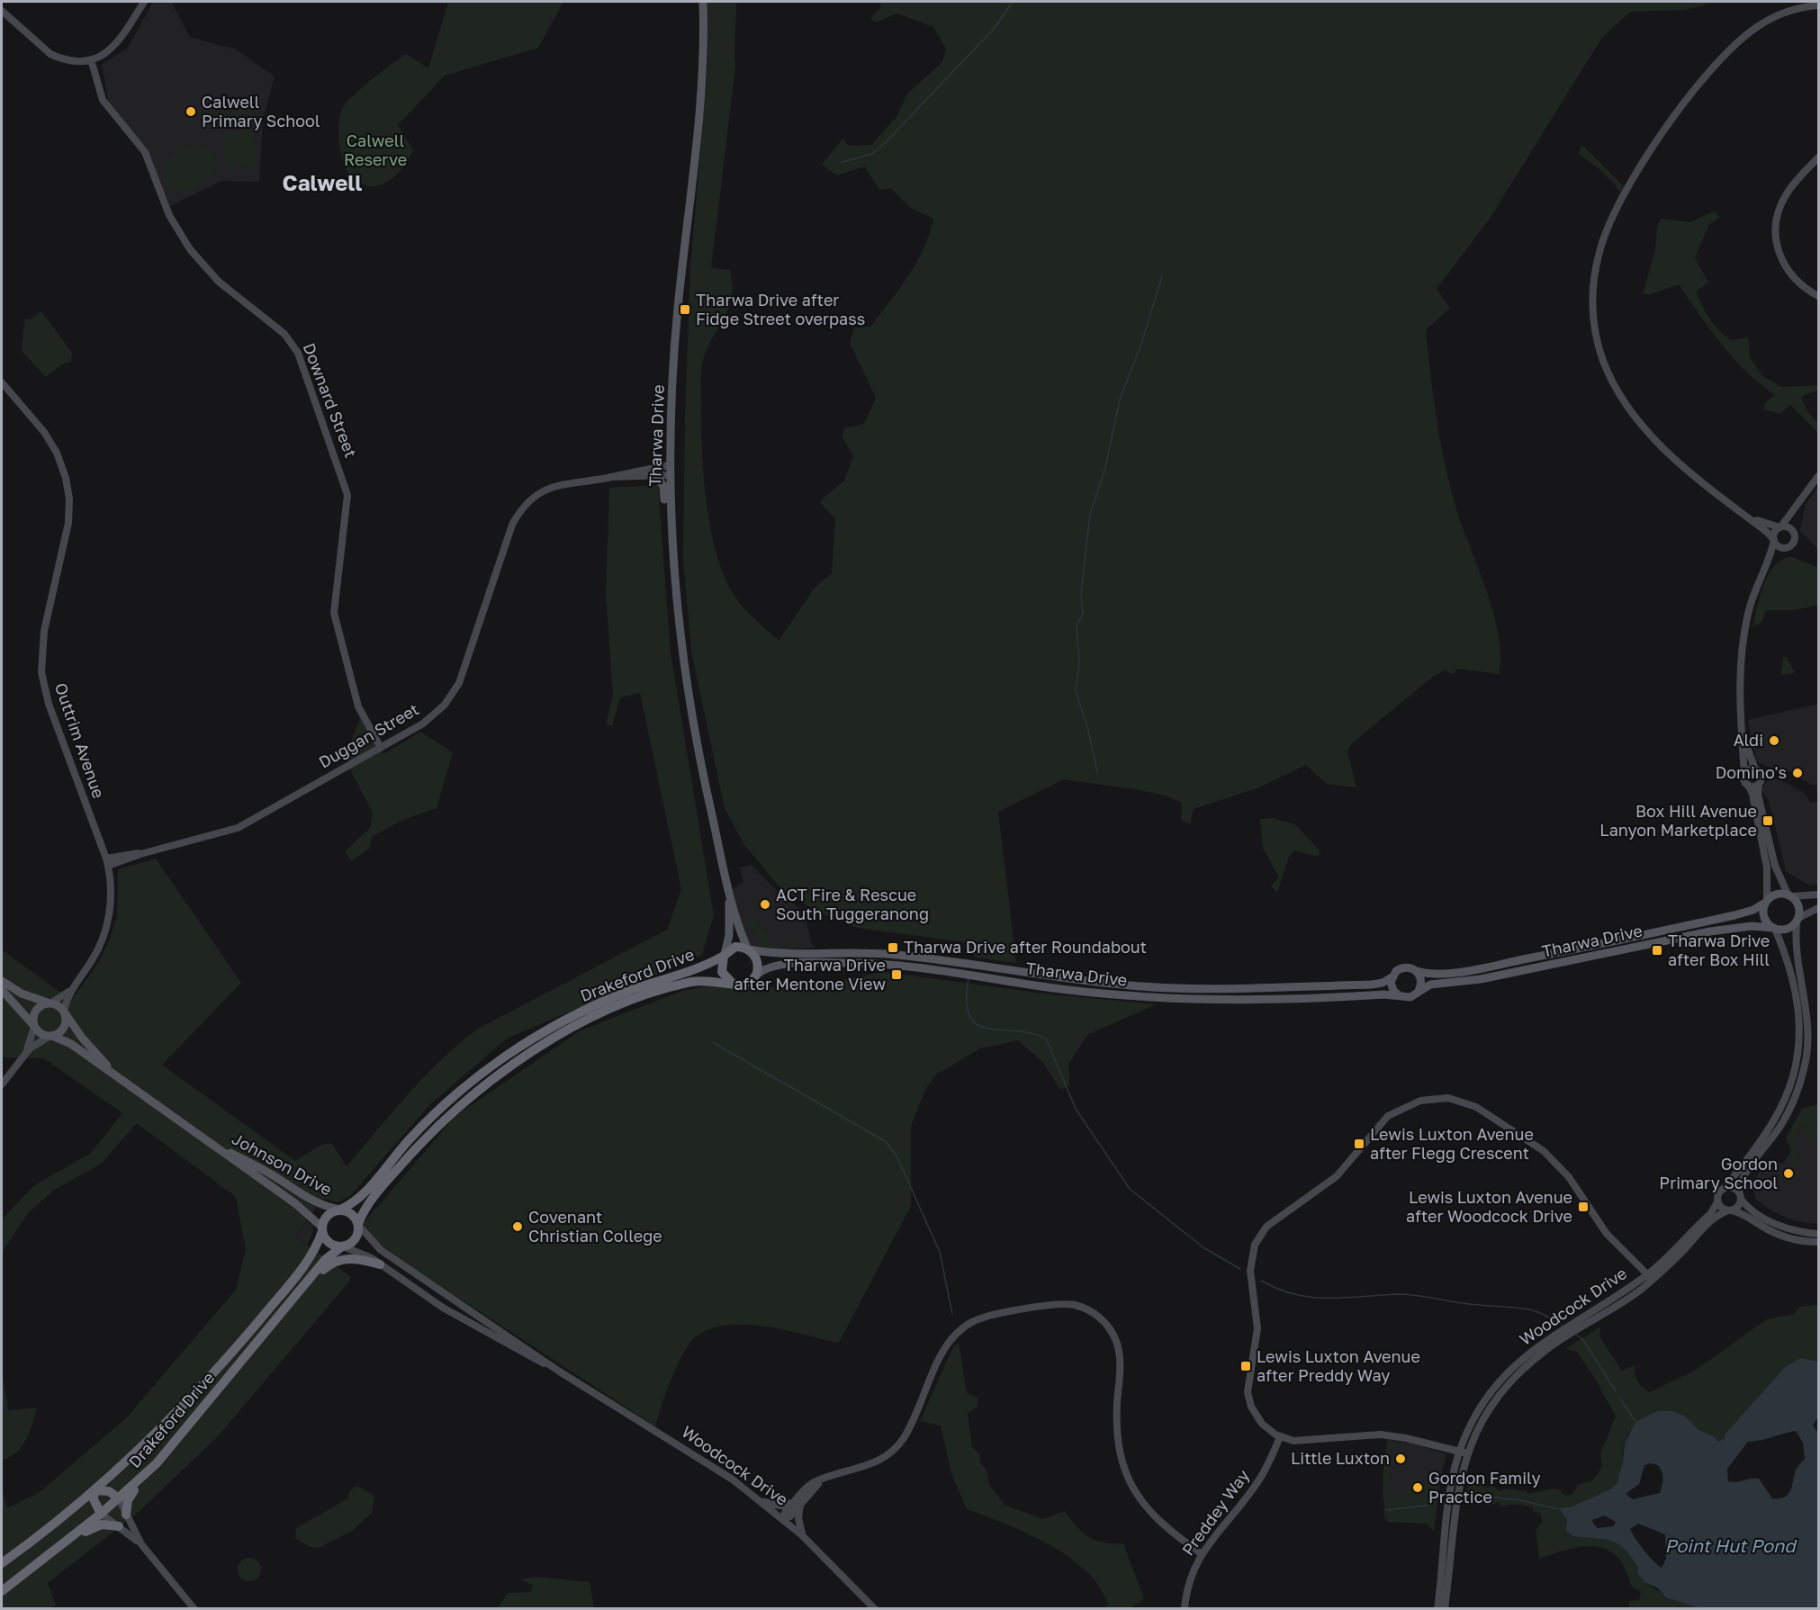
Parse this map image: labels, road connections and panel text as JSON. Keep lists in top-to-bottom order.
{
  "streets": {
    "highway": ["Drakeford Drive"],
    "main road": ["Tharwa Drive", "Johnson Drive"],
    "street": [
      "Downard Street",
      "Duggan Street",
      "Outtrim Avenue",
      "Woodcock Drive",
      "Preddey Way"
    ]
  },
  "crossings": [
    ["Downard Street", "Duggan Street"],
    ["Tharwa Drive", "Duggan Street"],
    ["Tharwa Drive", "Drakeford Drive"],
    ["Duggan Street", "Outtrim Avenue"],
    ["Outtrim Avenue", "Johnson Drive"],
    ["Drakeford Drive", "Johnson Drive"],
    ["Drakeford Drive", "Woodcock Drive"],
    ["Johnson Drive", "Woodcock Drive"]
  ],
  "districts": ["Calwell"],
  "water": ["Point Hut Pond"],
  "parks": ["Calwell Reserve"],
  "places": {
    "other": [
      "Calwell Primary School",
      "Aldi",
      "Domino's",
      "ACT Fire & Rescue South Tuggeranong",
      "Gordon Primary School",
      "Covenant Christian College",
      "Little Luxton",
      "Gordon Family Practice"
    ],
    "transit": [
      "Tharwa Drive after Fidge Street overpass",
      "Box Hill Avenue Lanyon Marketplace",
      "Tharwa Drive after Roundabout",
      "Tharwa Drive after Box Hill",
      "Tharwa Drive after Mentone View",
      "Lewis Luxton Avenue after Flegg Crescent",
      "Lewis Luxton Avenue after Woodcock Drive",
      "Lewis Luxton Avenue after Preddy Way"
    ]
  }
}
